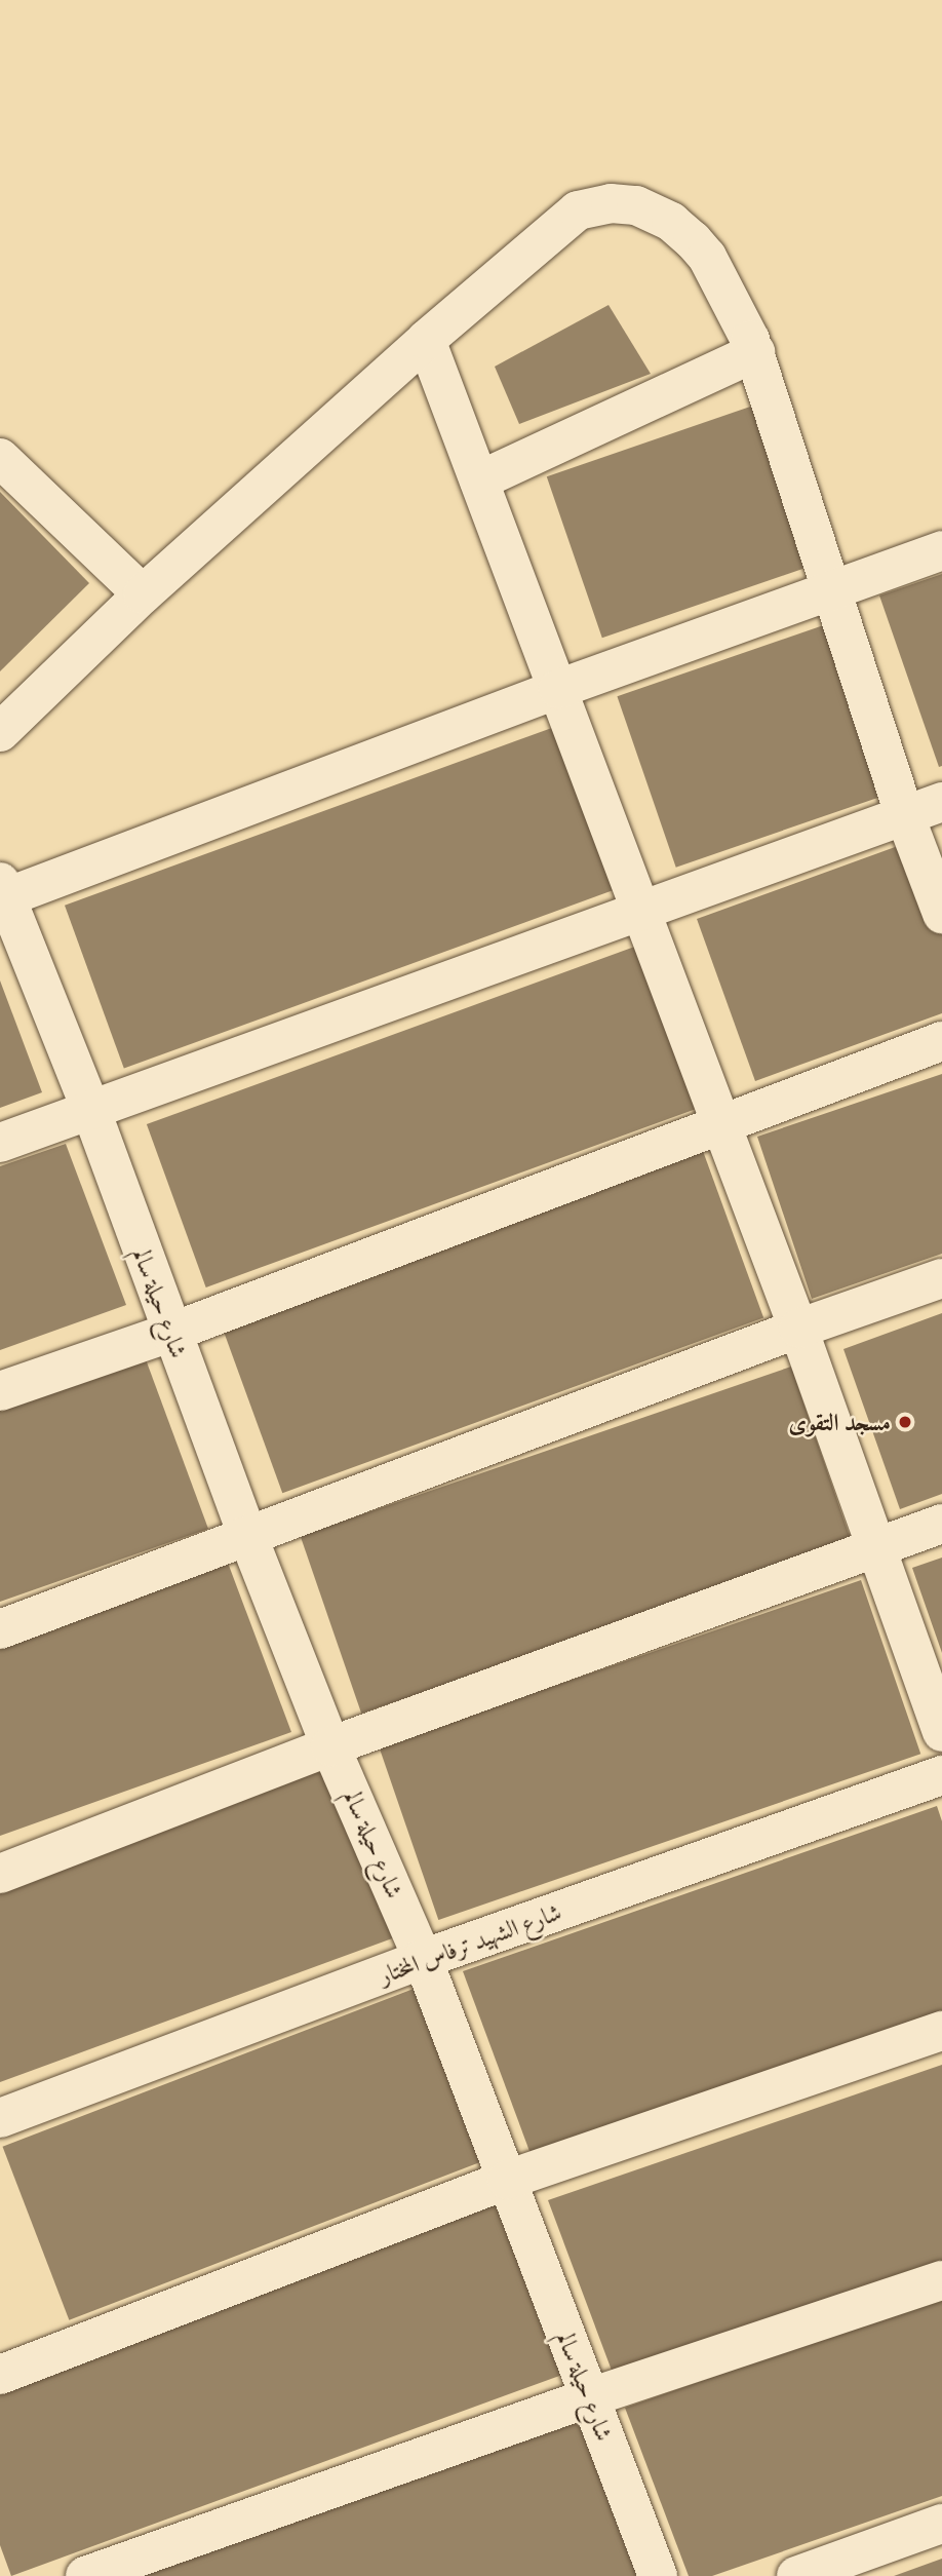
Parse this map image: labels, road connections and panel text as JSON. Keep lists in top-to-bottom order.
{
  "streets": {
    "street": ["شارع حيلة سالم", "شارع الشهيد ترفاس المختار"]
  },
  "crossings": [
    ["شارع حيلة سالم", "شارع الشهيد ترفاس المختار"]
  ],
  "places": ["مسجد التقوى"]
}
